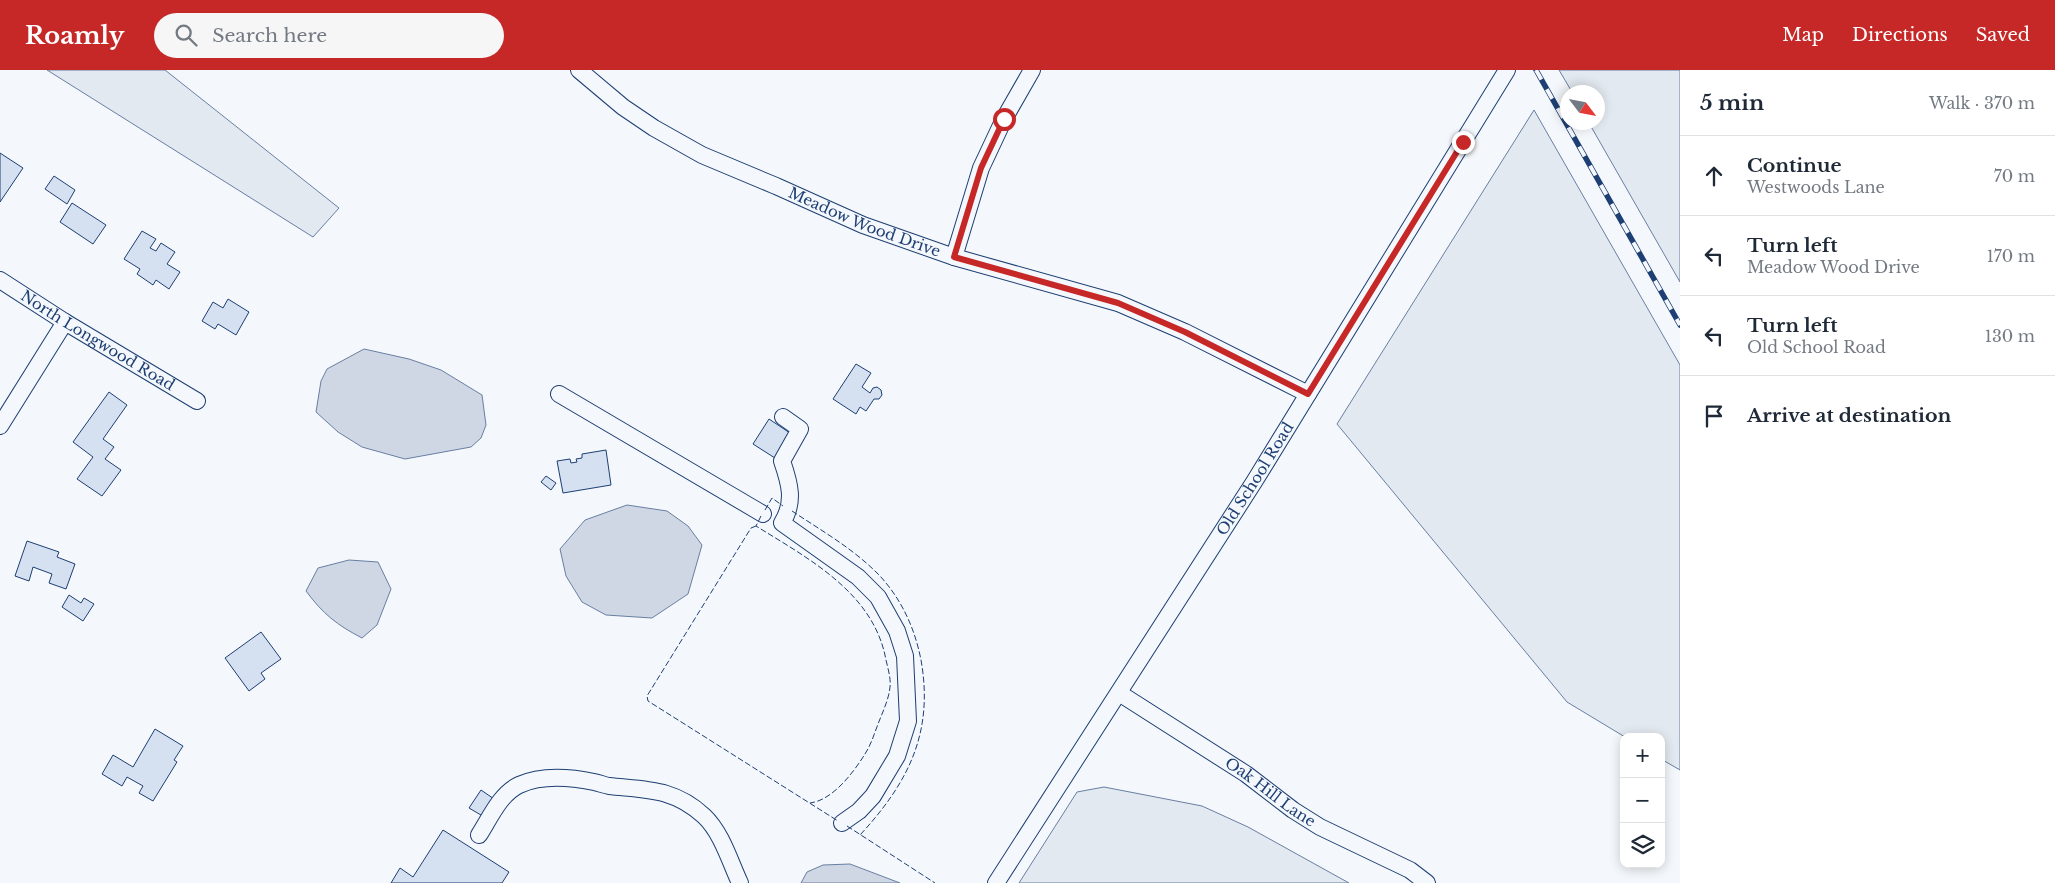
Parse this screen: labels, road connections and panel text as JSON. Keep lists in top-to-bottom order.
{
  "streets": {
    "street": [
      "Meadow Wood Drive",
      "North Longwood Road",
      "Old School Road",
      "Oak Hill Lane"
    ]
  },
  "crossings": [
    ["Meadow Wood Drive", "Old School Road"],
    ["Old School Road", "Oak Hill Lane"]
  ],
  "north": "bottom right",
  "page": {
    "header": "Roamly",
    "search": "Search here",
    "nav": ["Map", "Directions", "Saved"],
    "heading": ["5 min", "Walk · 370 m"],
    "list": [
      ["Continue", "Westwoods Lane", "70 m"],
      ["Turn left", "Meadow Wood Drive", "170 m"],
      ["Turn left", "Old School Road", "130 m"],
      "Arrive at destination"
    ],
    "map_buttons": ["+", "−"]
  }
}
